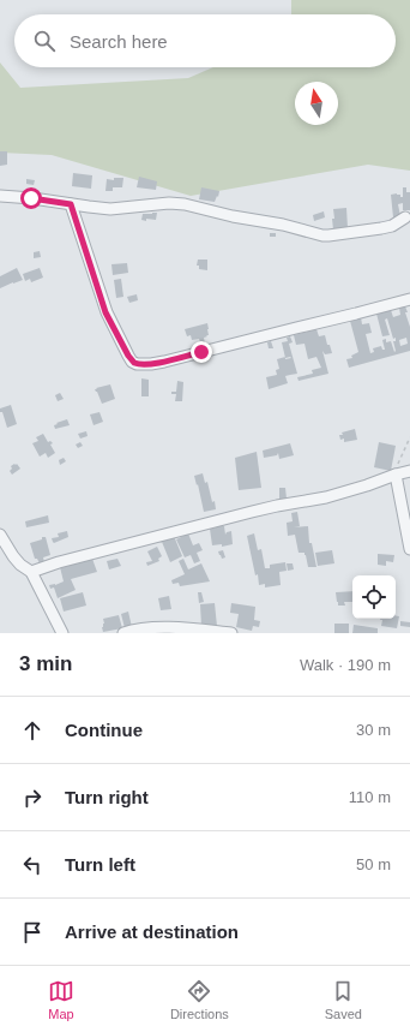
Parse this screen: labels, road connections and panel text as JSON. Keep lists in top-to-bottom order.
{
  "north": "top",
  "page": {
    "search": "Search here",
    "heading": ["3 min", "Walk · 190 m"],
    "list": [
      ["Continue", "30 m"],
      ["Turn right", "110 m"],
      ["Turn left", "50 m"],
      "Arrive at destination"
    ],
    "nav": ["Map", "Directions", "Saved"]
  }
}
